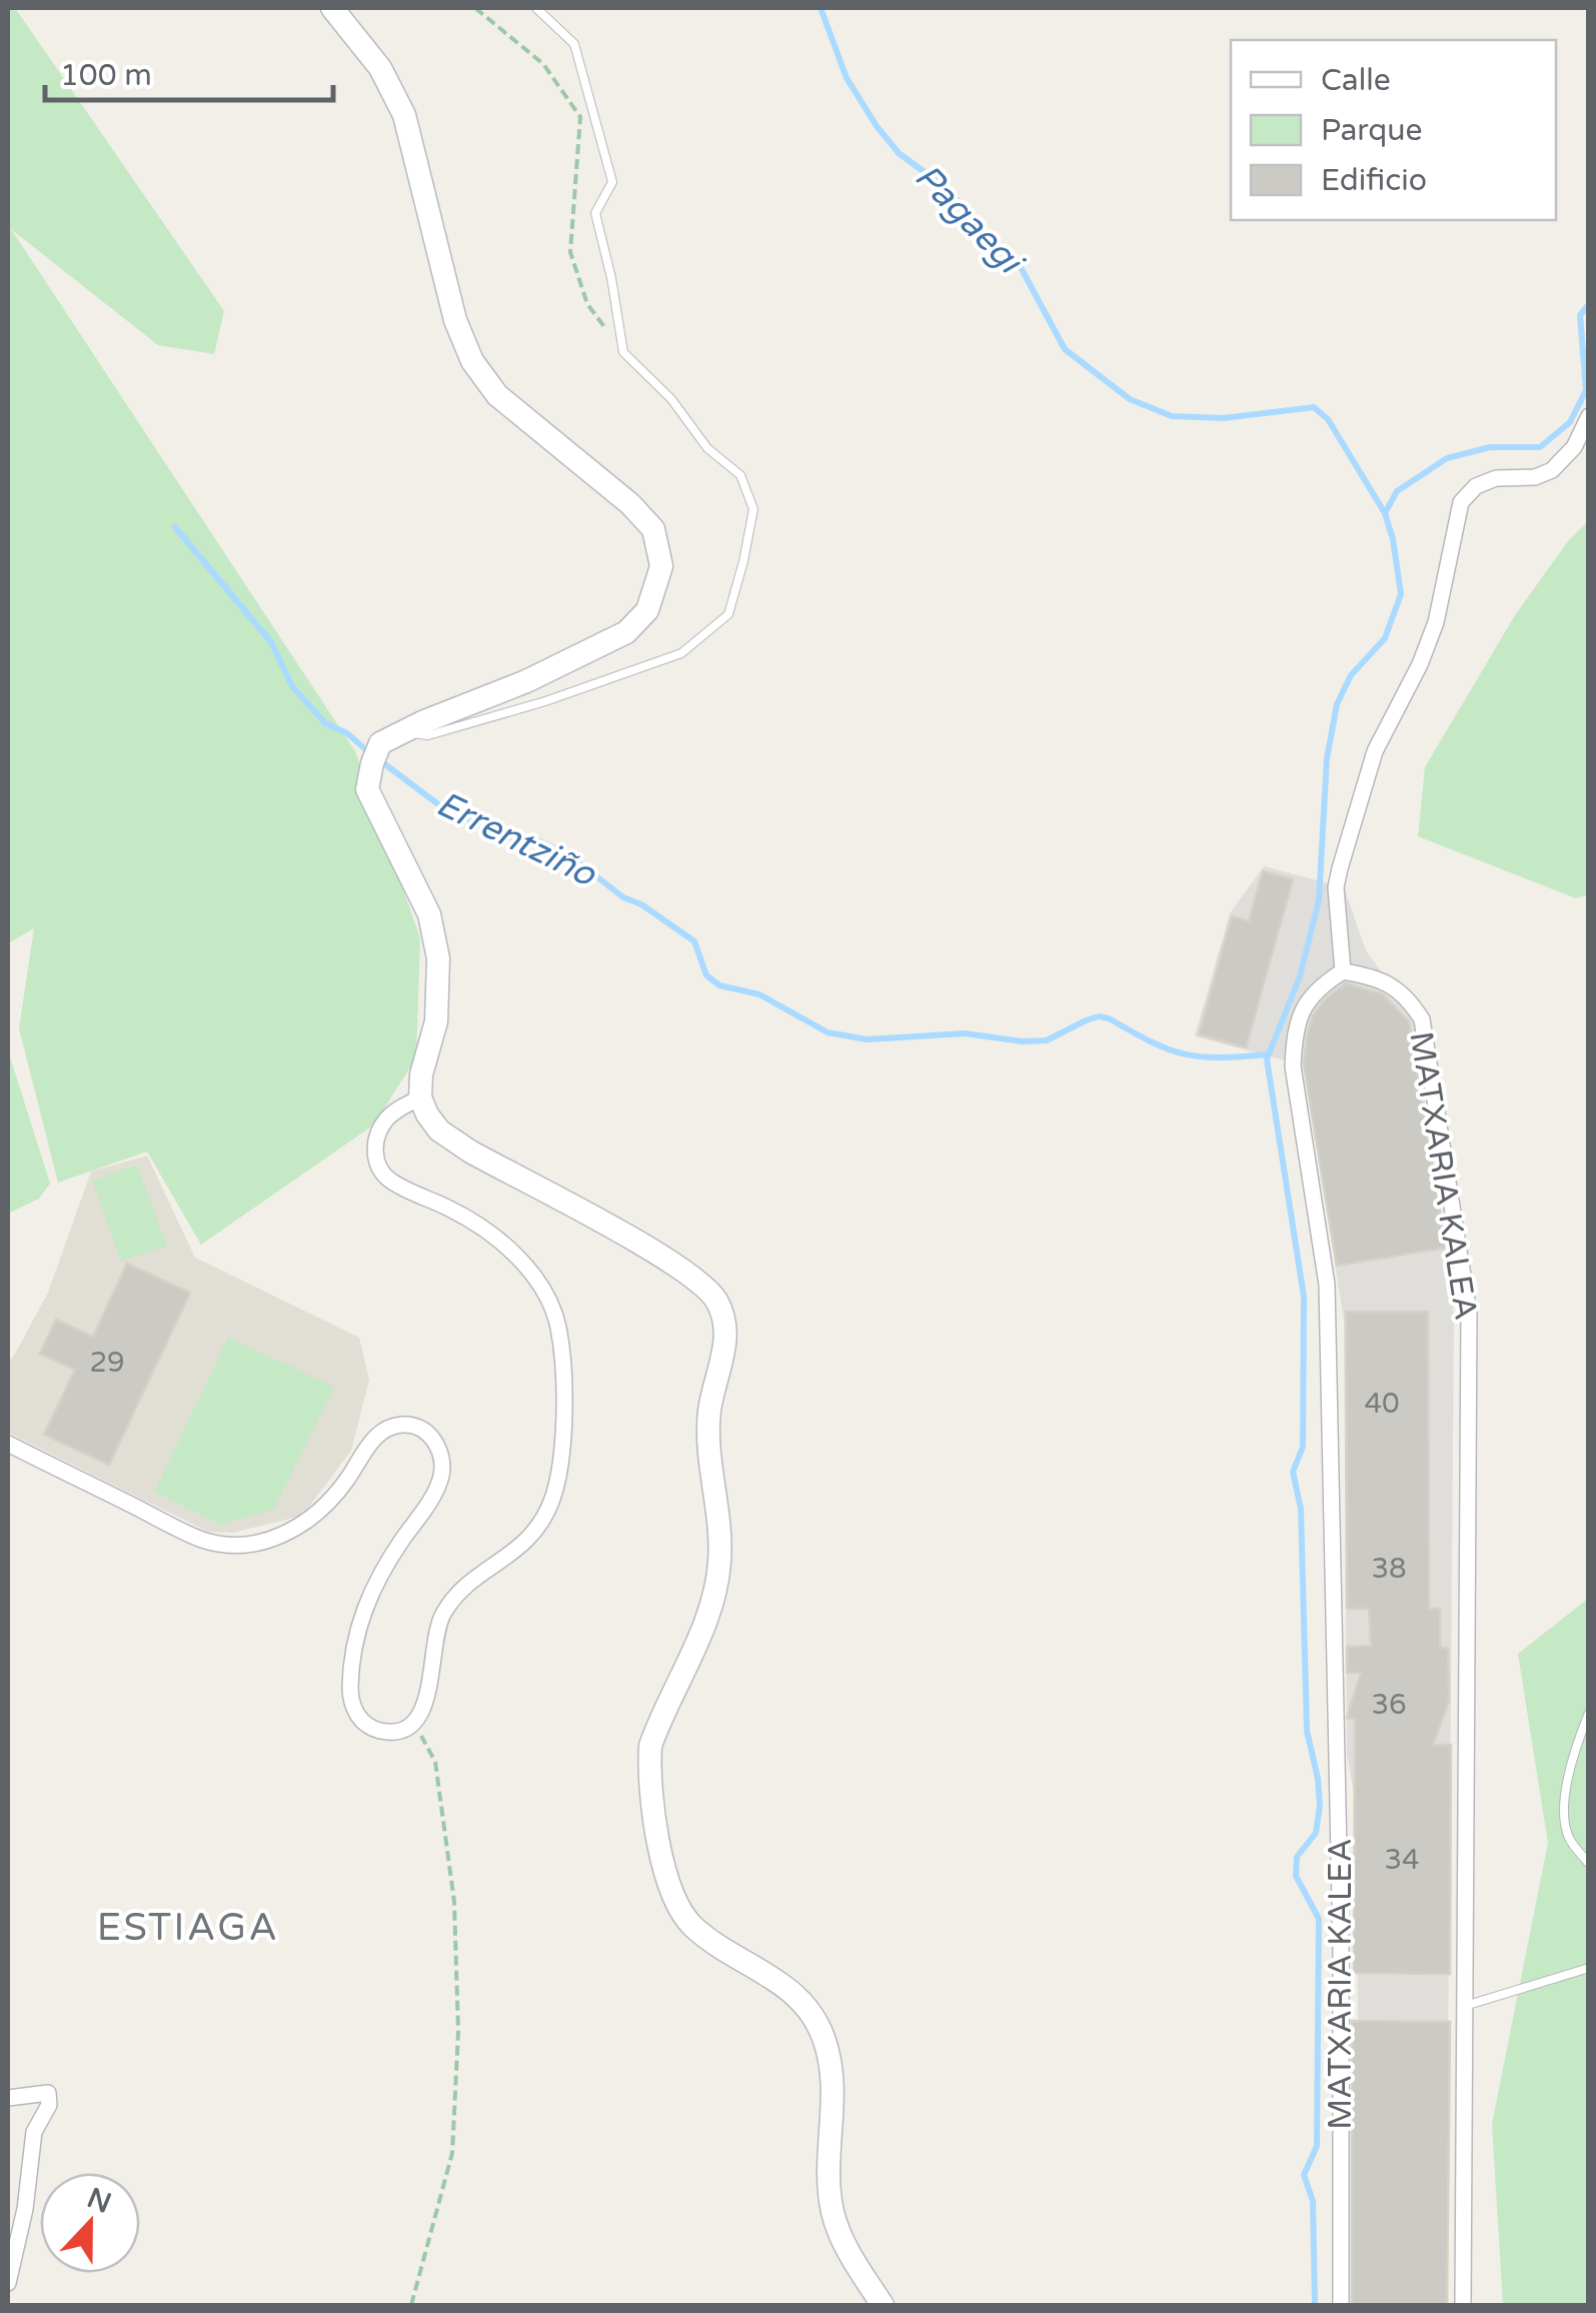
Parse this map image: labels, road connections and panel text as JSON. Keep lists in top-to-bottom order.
{
  "streets": {
    "street": ["MATXARIA KALEA"]
  },
  "districts": ["ESTIAGA"],
  "water": ["Pagaegi", "Errentziño"],
  "house_numbers": [
    "29",
    "40",
    "38",
    "36",
    "34"
  ],
  "legend": ["Calle", "Parque", "Edificio"],
  "scale_bar": "100 m",
  "north": "top"
}
